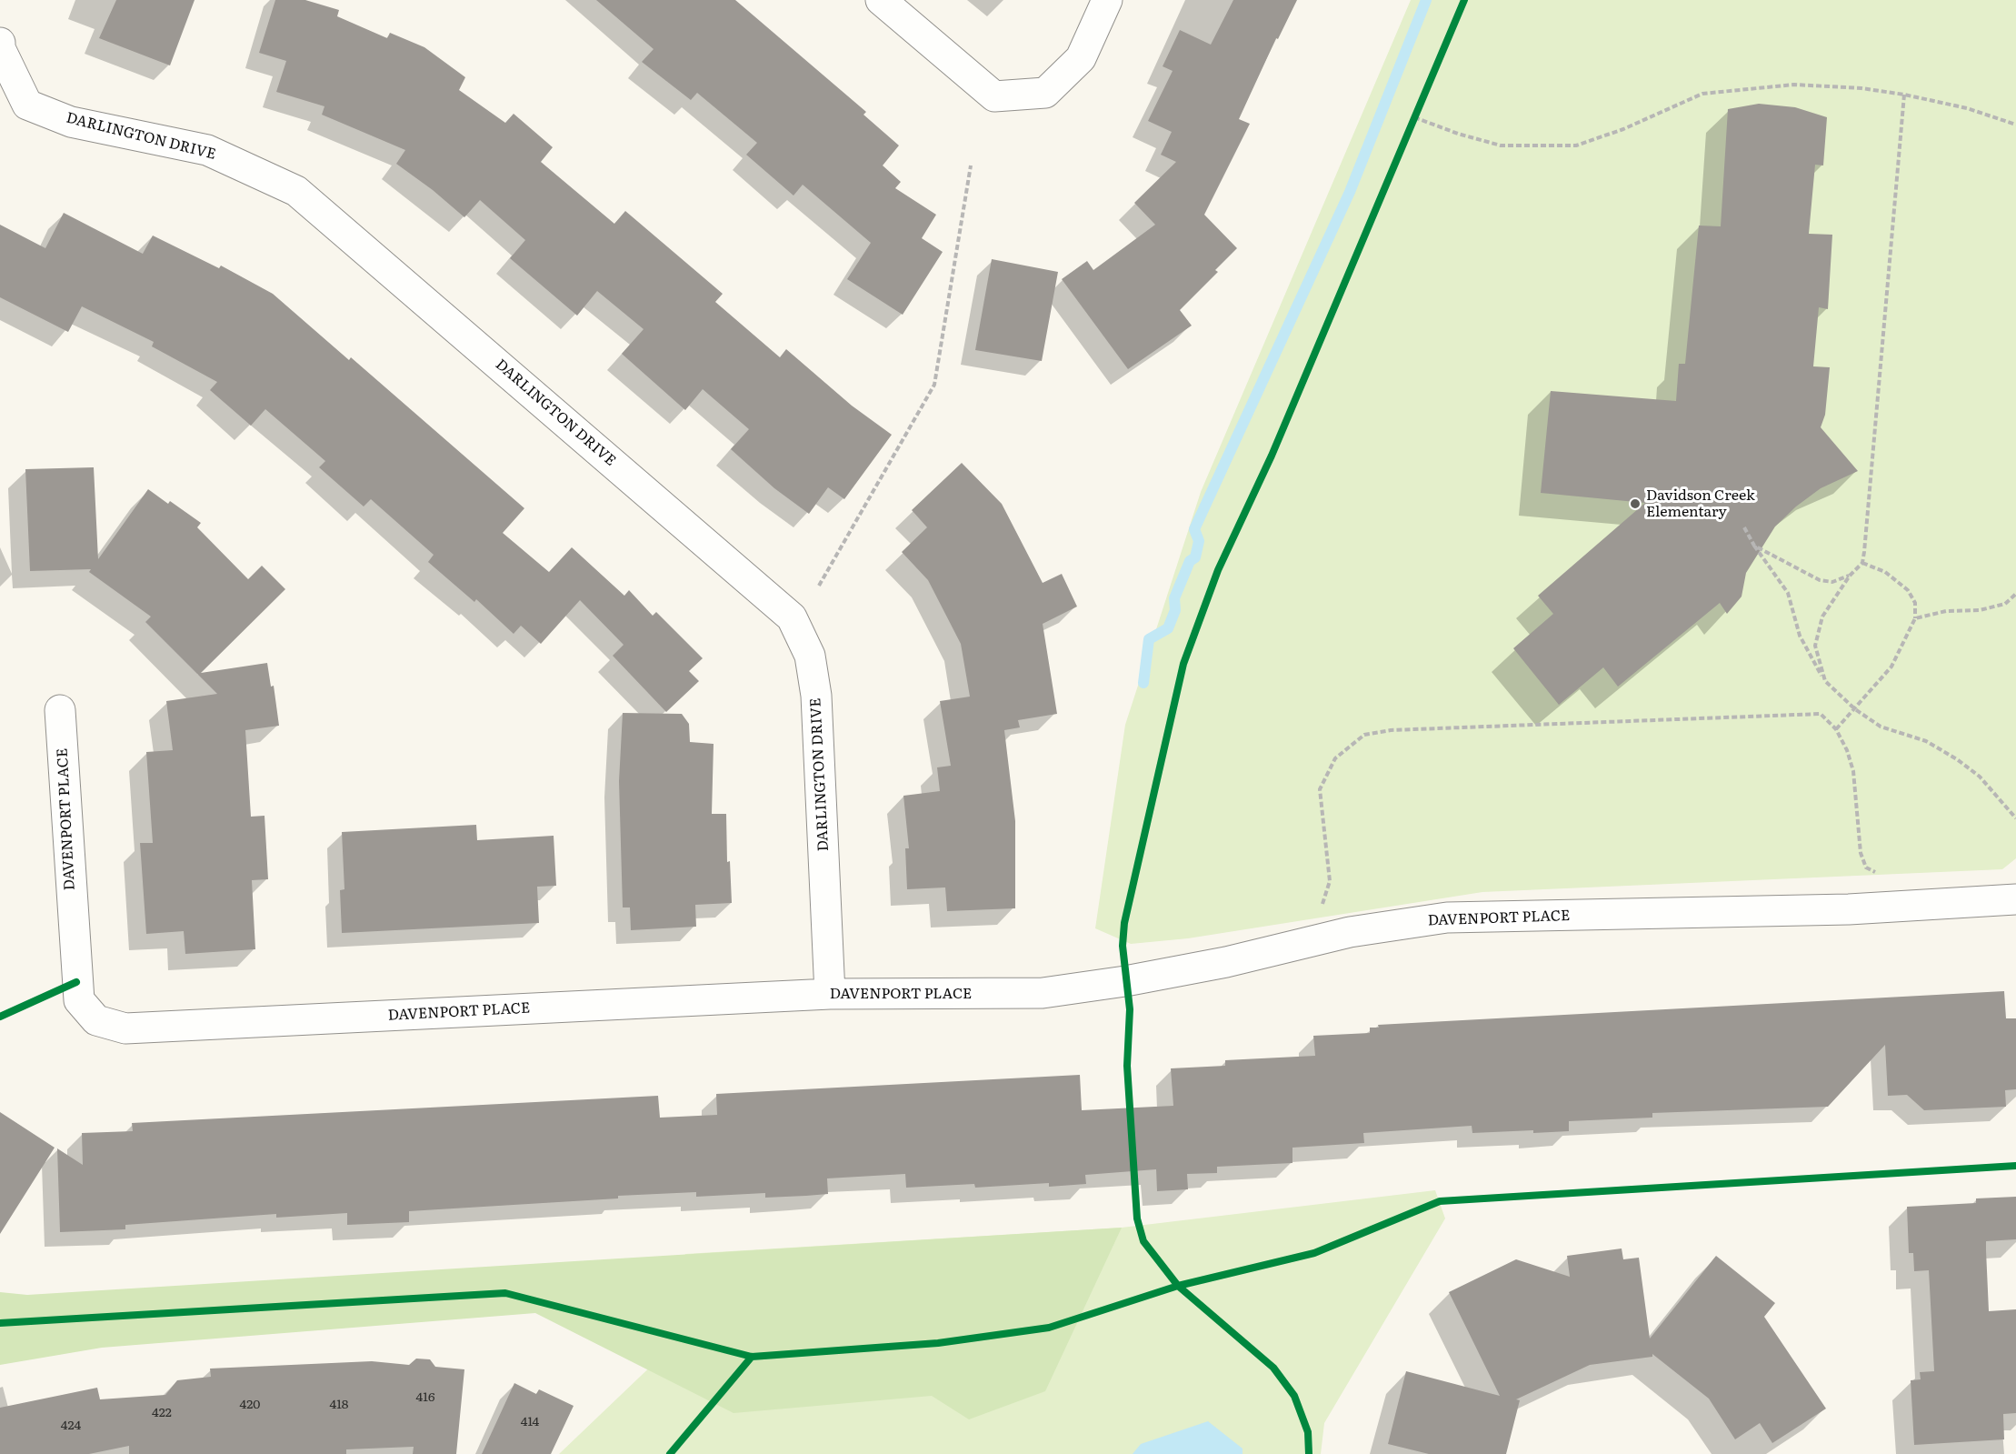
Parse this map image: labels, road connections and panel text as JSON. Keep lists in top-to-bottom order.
{
  "streets": {
    "street": ["DARLINGTON DRIVE", "DAVENPORT PLACE"]
  },
  "crossings": [
    ["DARLINGTON DRIVE", "DAVENPORT PLACE"]
  ],
  "places": ["Davidson Creek Elementary"],
  "house_numbers": [
    "416",
    "420",
    "418",
    "422",
    "414",
    "424"
  ]
}
